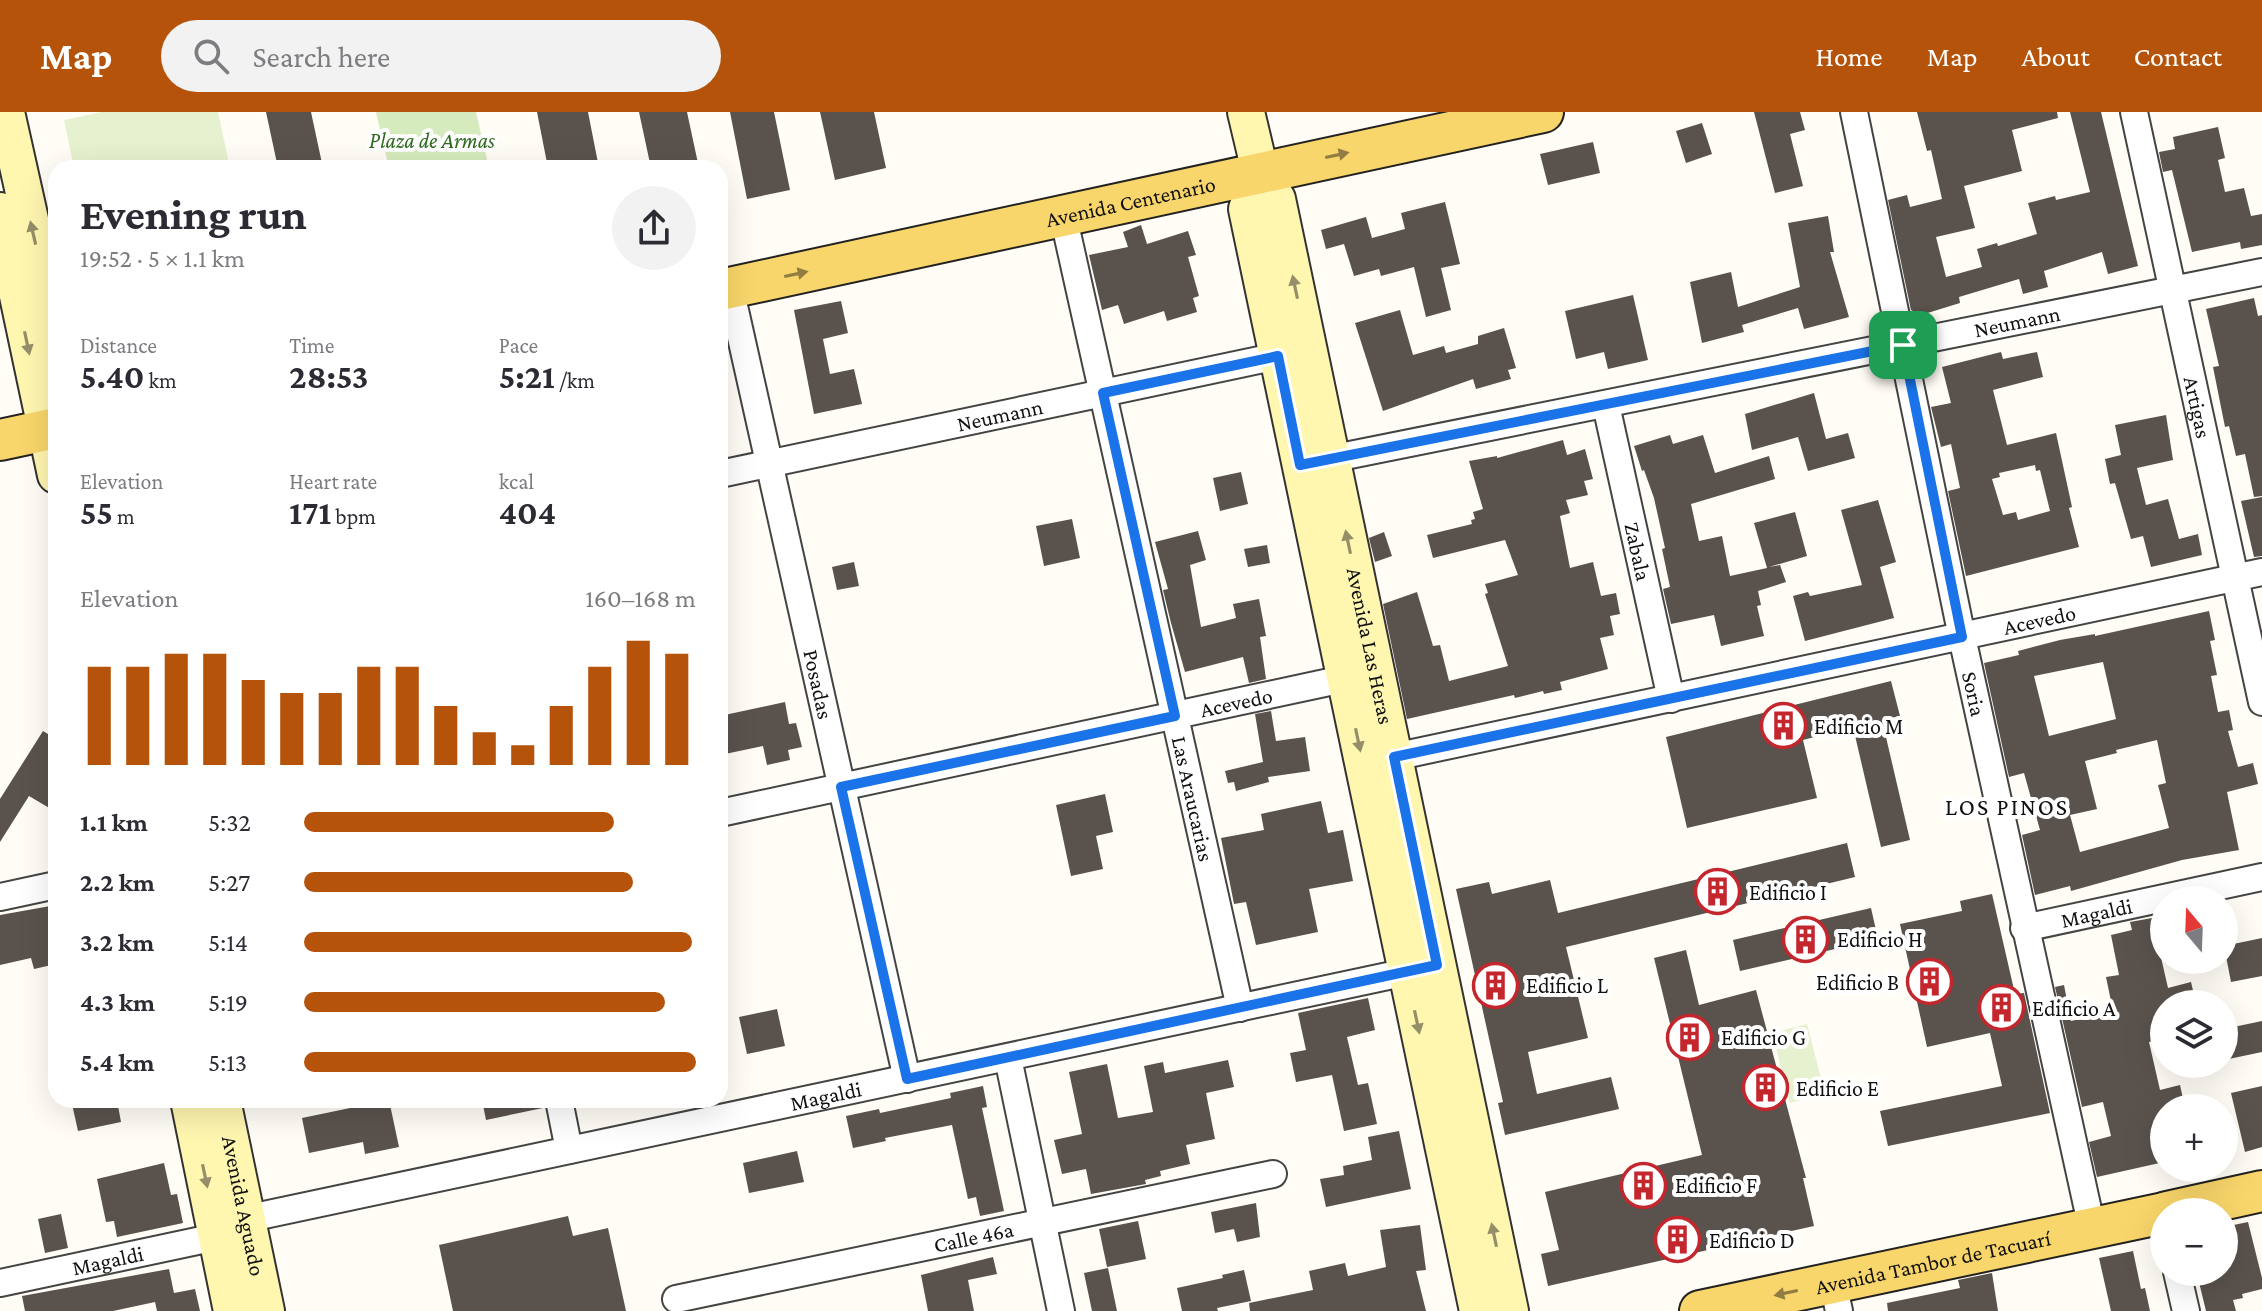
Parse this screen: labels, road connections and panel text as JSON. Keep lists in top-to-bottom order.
{
  "streets": {
    "main road": [
      "Avenida Centenario",
      "Avenida Las Heras",
      "Avenida Aguado",
      "Avenida Tambor de Tacuarí"
    ],
    "street": [
      "Neumann",
      "Artigas",
      "Zabala",
      "Acevedo",
      "Posadas",
      "Soria",
      "Las Araucarias",
      "Magaldi",
      "Calle 46a"
    ]
  },
  "crossings": [
    ["Avenida Centenario", "Avenida Las Heras"],
    ["Avenida Centenario", "Las Araucarias"],
    ["Neumann", "Artigas"],
    ["Neumann", "Zabala"],
    ["Neumann", "Avenida Las Heras"],
    ["Neumann", "Posadas"],
    ["Neumann", "Soria"],
    ["Neumann", "Las Araucarias"],
    ["Artigas", "Acevedo"],
    ["Zabala", "Acevedo"],
    ["Acevedo", "Avenida Las Heras"],
    ["Acevedo", "Posadas"],
    ["Acevedo", "Soria"],
    ["Acevedo", "Las Araucarias"],
    ["Avenida Las Heras", "Magaldi"],
    ["Posadas", "Magaldi"],
    ["Soria", "Magaldi"],
    ["Soria", "Avenida Tambor de Tacuarí"],
    ["Las Araucarias", "Magaldi"],
    ["Magaldi", "Avenida Aguado"]
  ],
  "one_way": ["Avenida Centenario"],
  "districts": ["LOS PINOS"],
  "parks": ["Plaza de Armas"],
  "places": {
    "building": [
      "Edificio M",
      "Edificio I",
      "Edificio H",
      "Edificio B",
      "Edificio L",
      "Edificio A",
      "Edificio G",
      "Edificio E",
      "Edificio F",
      "Edificio D"
    ]
  },
  "north": "top",
  "page": {
    "header": "Map",
    "search": "Search here",
    "nav": [
      "Home",
      "Map",
      "About",
      "Contact"
    ],
    "heading": ["Evening run", "19:52 · 5 × 1.1 km"],
    "stats": [
      ["Distance", "5.40 km"],
      ["Time", "28:53"],
      ["Pace", "5:21 /km"],
      ["Elevation", "55 m"],
      ["Heart rate", "171 bpm"],
      ["kcal", "404"]
    ],
    "chart": ["Elevation", "160–168 m"],
    "list": [
      {
        "name": "1.1 km",
        "note": "5:32"
      },
      {
        "name": "2.2 km",
        "note": "5:27"
      },
      {
        "name": "3.2 km",
        "note": "5:14"
      },
      {
        "name": "4.3 km",
        "note": "5:19"
      },
      {
        "name": "5.4 km",
        "note": "5:13"
      }
    ],
    "map_buttons": ["+", "−"]
  }
}
